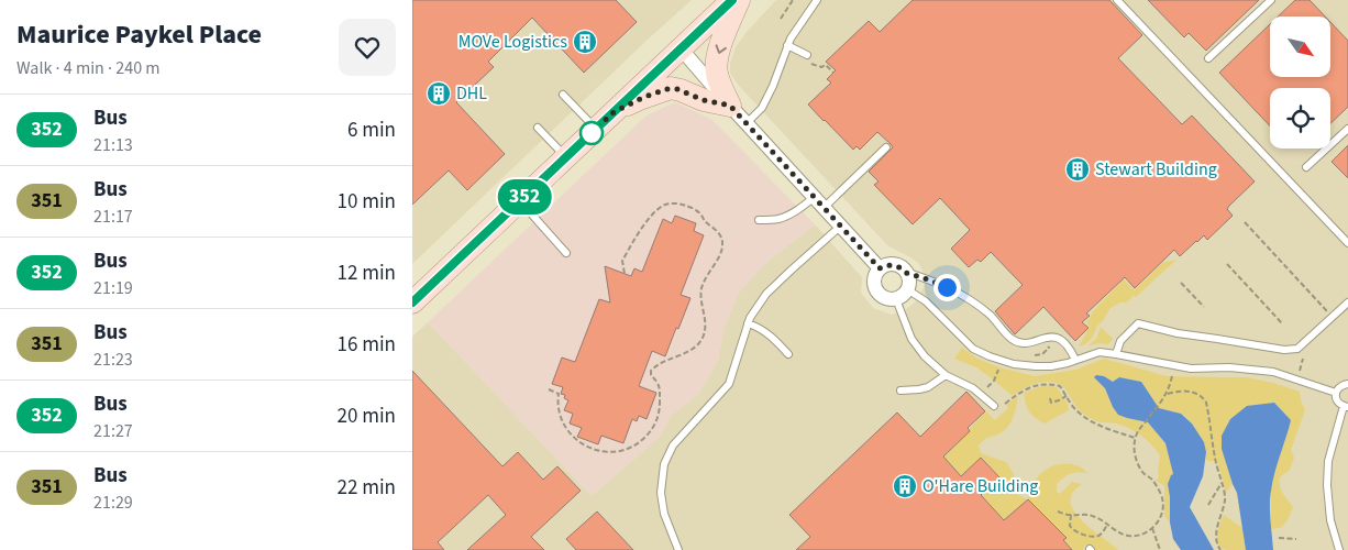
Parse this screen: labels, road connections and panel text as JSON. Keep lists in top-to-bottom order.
{
  "places": {
    "building": [
      "MOVe Logistics",
      "DHL",
      "Stewart Building",
      "O'Hare Building"
    ]
  },
  "lines": ["bus line 352"],
  "north": "bottom right",
  "page": {
    "heading": ["Maurice Paykel Place", "Walk · 4 min · 240 m"],
    "on_map": "352",
    "list": [
      {
        "mark": "352",
        "name": "Bus",
        "note": "21:13",
        "value": "6 min"
      },
      {
        "mark": "351",
        "name": "Bus",
        "note": "21:17",
        "value": "10 min"
      },
      {
        "mark": "352",
        "name": "Bus",
        "note": "21:19",
        "value": "12 min"
      },
      {
        "mark": "351",
        "name": "Bus",
        "note": "21:23",
        "value": "16 min"
      },
      {
        "mark": "352",
        "name": "Bus",
        "note": "21:27",
        "value": "20 min"
      },
      {
        "mark": "351",
        "name": "Bus",
        "note": "21:29",
        "value": "22 min"
      }
    ]
  }
}
